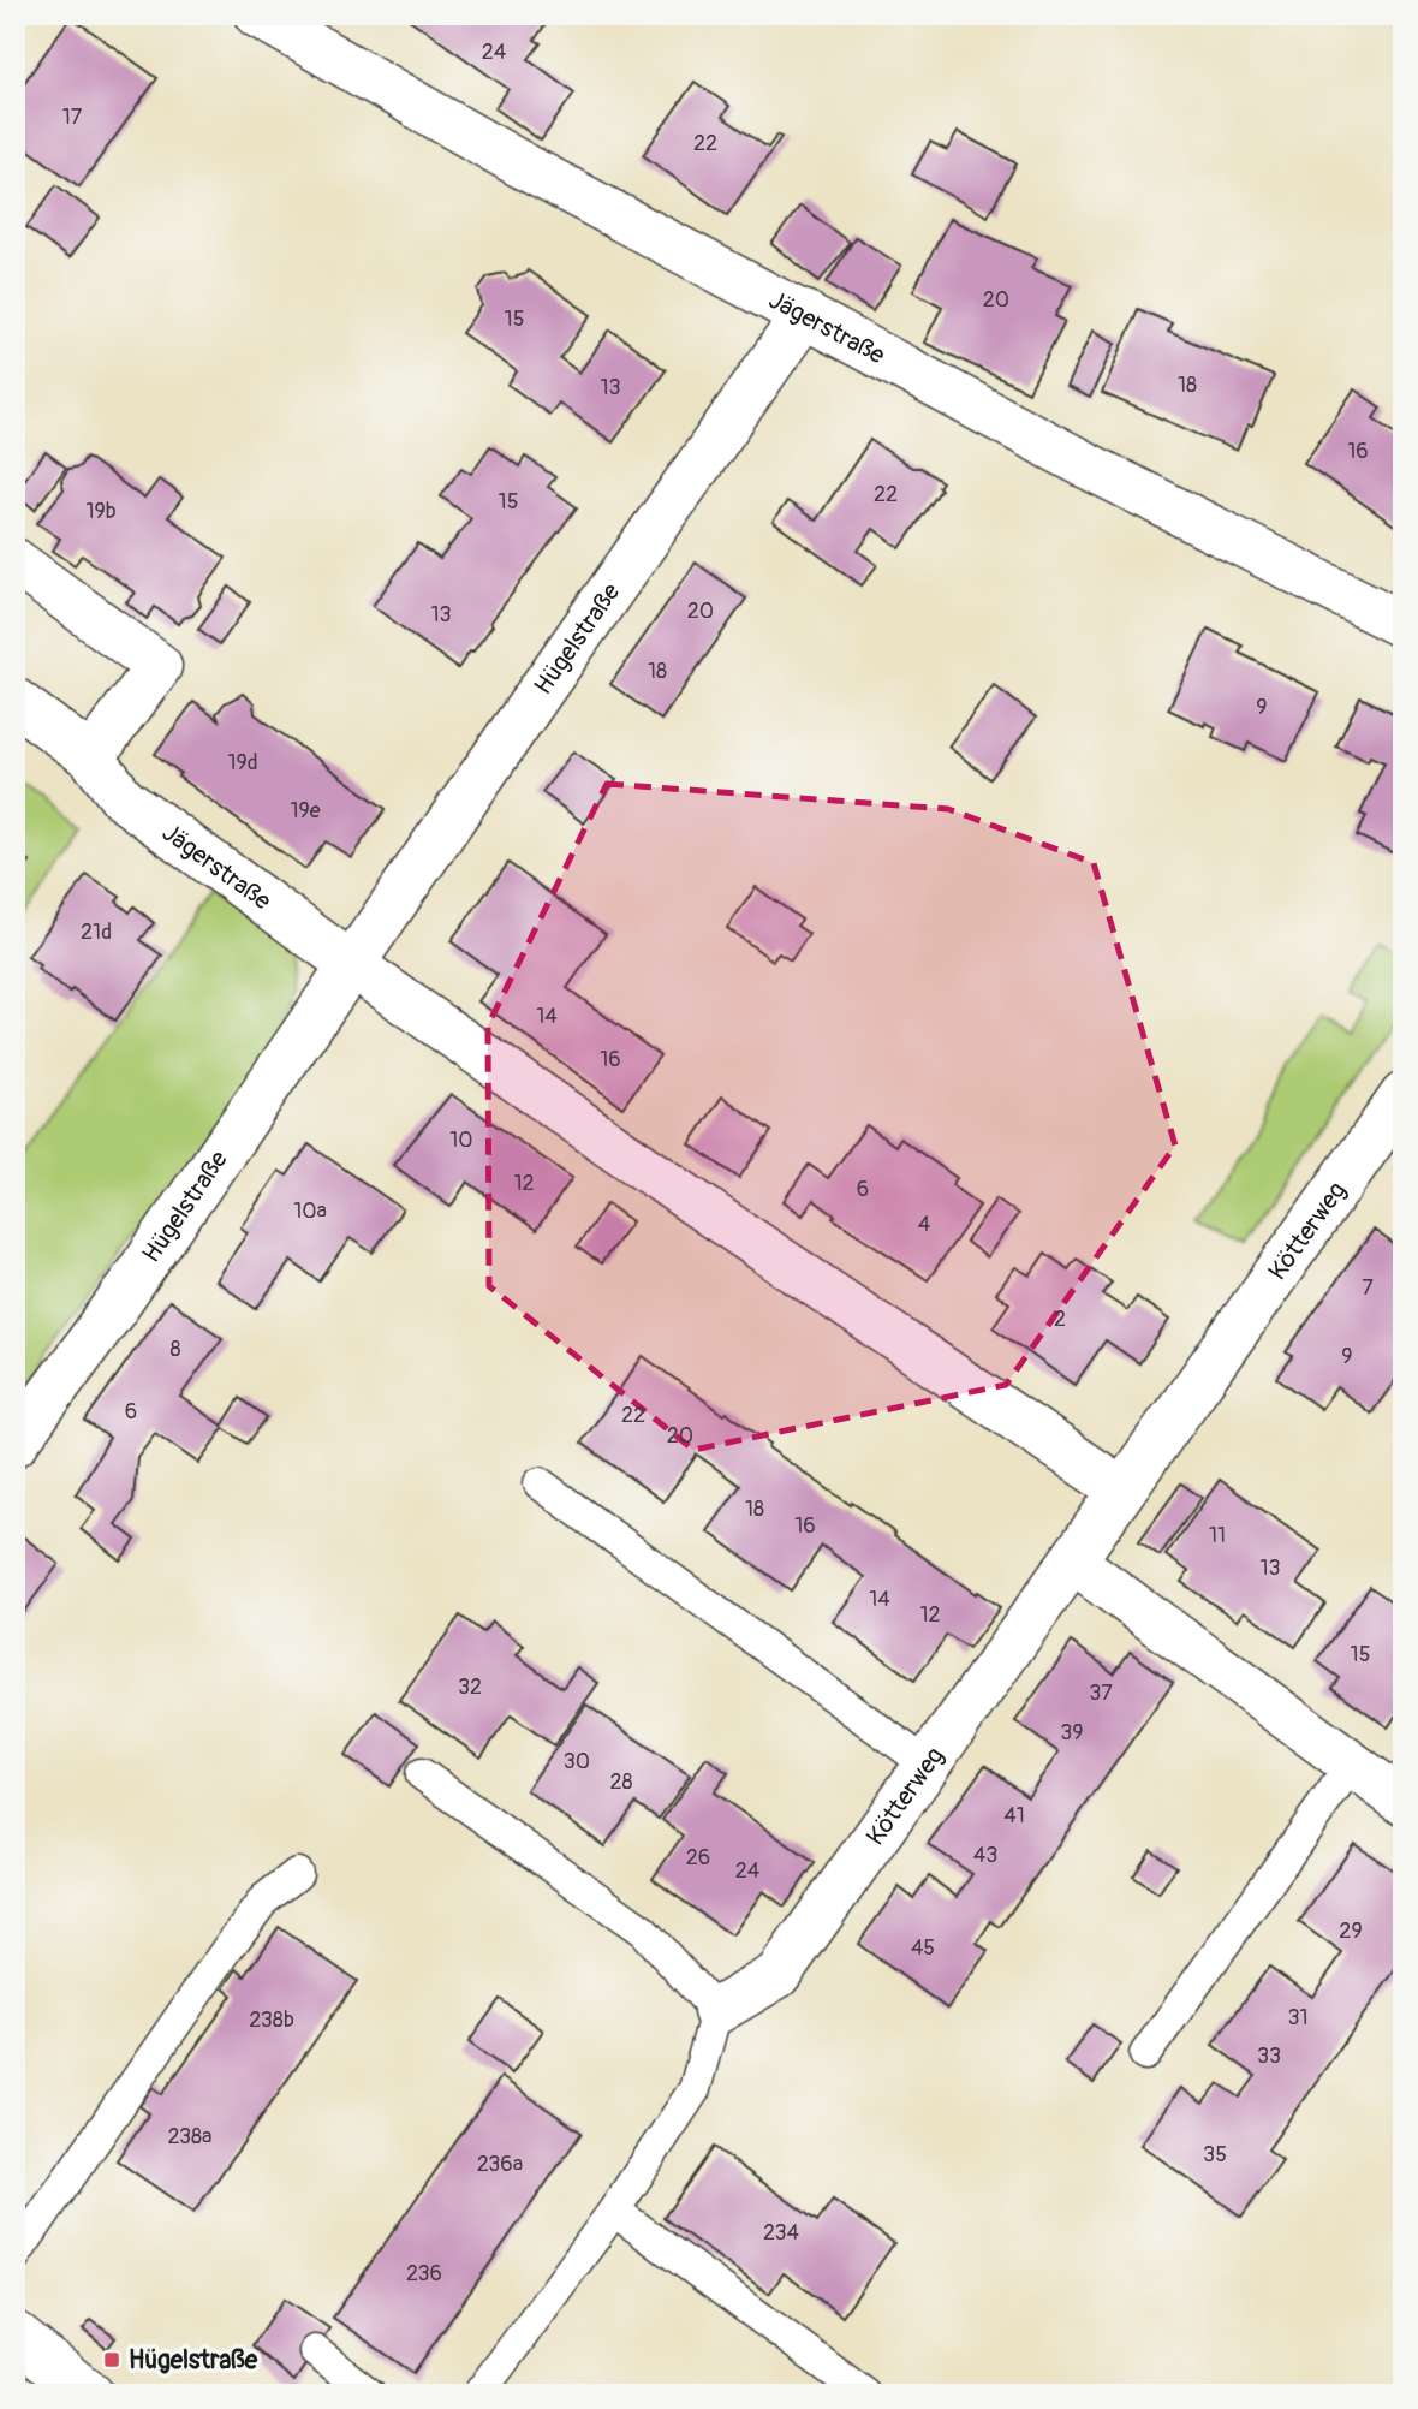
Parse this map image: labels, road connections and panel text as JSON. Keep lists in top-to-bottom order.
{
  "streets": {
    "street": ["Jägerstraße", "Hügelstraße", "Kötterweg"]
  },
  "crossings": [
    ["Jägerstraße", "Hügelstraße"]
  ],
  "places": {
    "transit": ["Hügelstraße"]
  },
  "house_numbers": [
    "24",
    "17",
    "22",
    "20",
    "15",
    "18",
    "13",
    "16",
    "22",
    "15",
    "19b",
    "20",
    "13",
    "18",
    "9",
    "19d",
    "19e",
    "21d",
    "14",
    "16",
    "10",
    "12",
    "6",
    "10a",
    "4",
    "7",
    "2",
    "8",
    "9",
    "6",
    "22",
    "20",
    "18",
    "16",
    "11",
    "13",
    "14",
    "12",
    "15",
    "32",
    "37",
    "39",
    "30",
    "28",
    "41",
    "43",
    "26",
    "24",
    "29",
    "45",
    "31",
    "238b",
    "33",
    "238a",
    "35",
    "236a",
    "234",
    "236"
  ]
}
